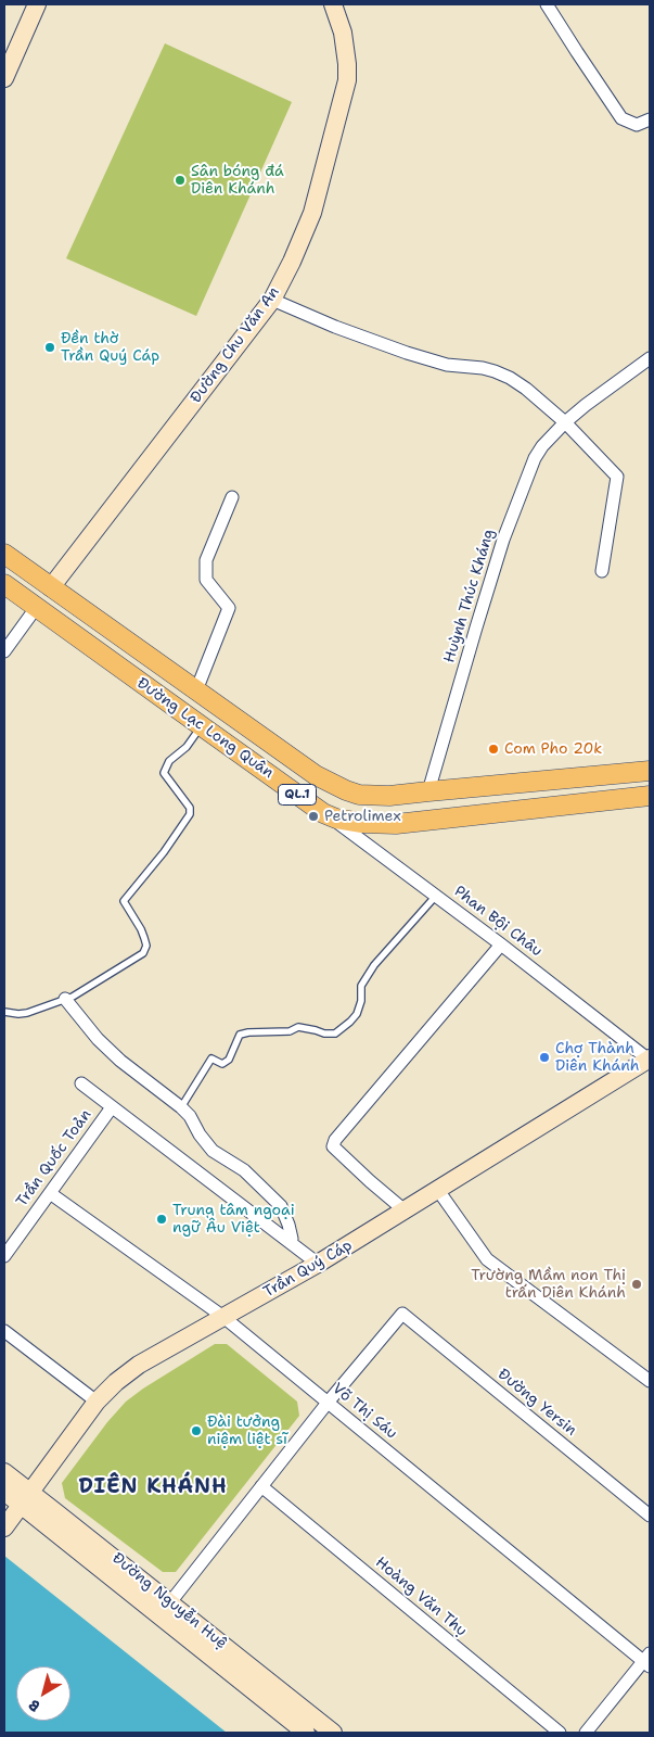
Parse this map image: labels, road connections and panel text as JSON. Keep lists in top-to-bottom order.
{
  "streets": {
    "main road": ["Đường Lạc Long Quân", "QL.1"],
    "street": [
      "Đường Chu Văn An",
      "Huỳnh Thúc Kháng",
      "Phan Bội Châu",
      "Trần Quốc Toản",
      "Trần Quý Cáp",
      "Đường Yersin",
      "Võ Thị Sáu",
      "Hoàng Văn Thụ",
      "Đường Nguyễn Huệ"
    ]
  },
  "crossings": [
    ["Đường Chu Văn An", "Đường Lạc Long Quân"],
    ["Huỳnh Thúc Kháng", "Đường Lạc Long Quân"],
    ["Đường Lạc Long Quân", "Phan Bội Châu"],
    ["Phan Bội Châu", "Trần Quý Cáp"],
    ["Trần Quốc Toản", "Võ Thị Sáu"],
    ["Trần Quý Cáp", "Võ Thị Sáu"],
    ["Trần Quý Cáp", "Đường Nguyễn Huệ"],
    ["Đường Yersin", "Võ Thị Sáu"]
  ],
  "districts": ["DIÊN KHÁNH"],
  "places": [
    "Sân bóng đá Diên Khánh",
    "Đền thờ Trần Quý Cáp",
    "Com Pho 20k",
    "Petrolimex",
    "Chợ Thành Diên Khánh",
    "Trung tâm ngoại ngữ Âu Việt",
    "Trường Mầm non Thị trấn Diên Khánh",
    "Đài tưởng niệm liệt sĩ"
  ],
  "north": "bottom left"
}
